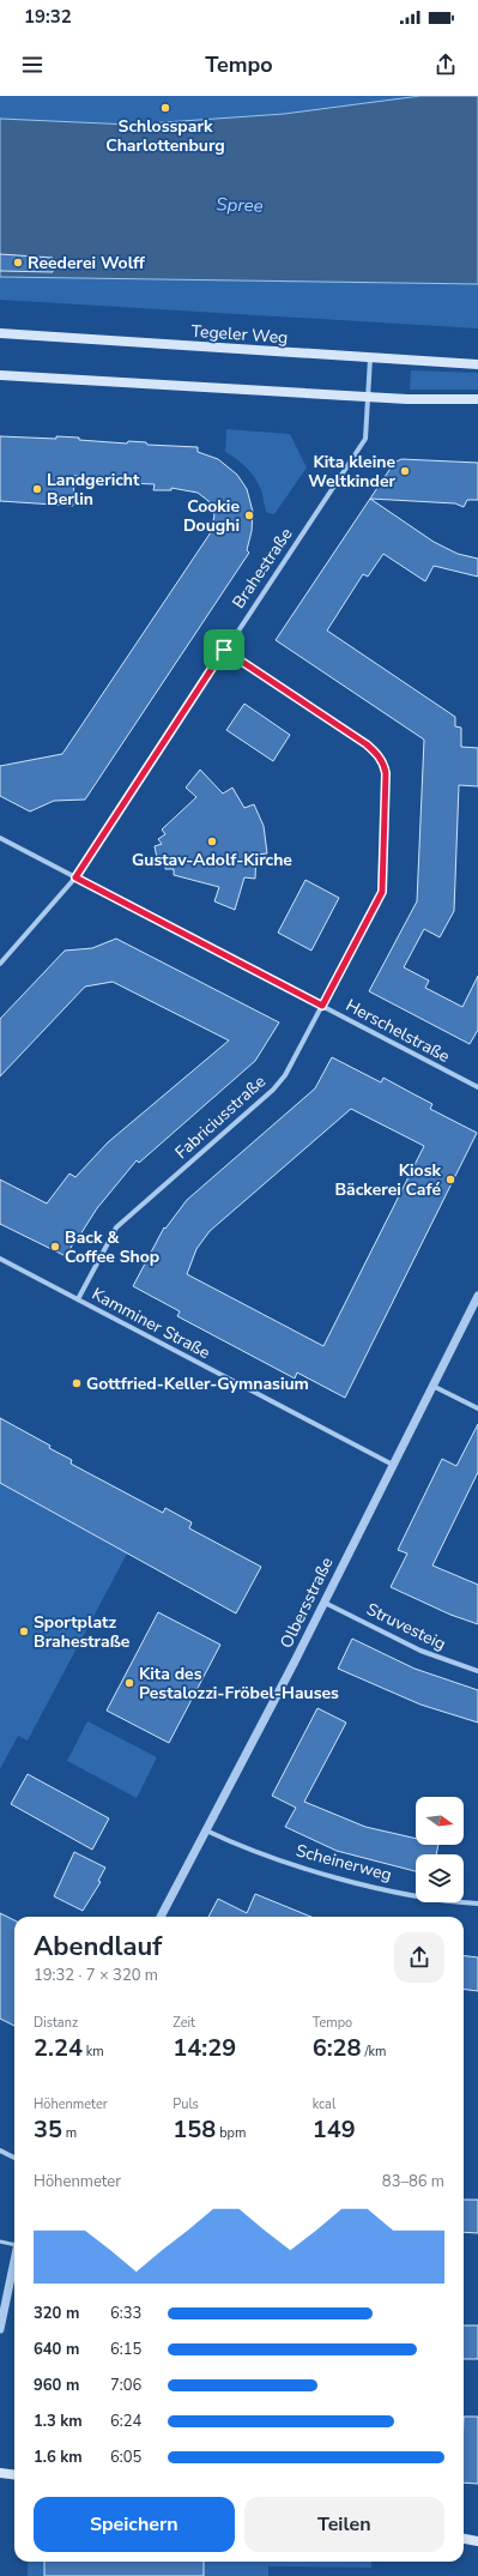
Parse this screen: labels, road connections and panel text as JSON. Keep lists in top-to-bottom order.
{
  "streets": {
    "main road": ["Tegeler Weg"],
    "street": [
      "Brahestraße",
      "Herschelstraße",
      "Fabriciusstraße",
      "Kamminer Straße",
      "Olbersstraße",
      "Struvesteig",
      "Scheinerweg"
    ]
  },
  "crossings": [
    ["Tegeler Weg", "Brahestraße"],
    ["Brahestraße", "Herschelstraße"],
    ["Brahestraße", "Fabriciusstraße"],
    ["Herschelstraße", "Fabriciusstraße"],
    ["Fabriciusstraße", "Kamminer Straße"],
    ["Kamminer Straße", "Olbersstraße"],
    ["Olbersstraße", "Struvesteig"],
    ["Olbersstraße", "Scheinerweg"]
  ],
  "water": ["Spree"],
  "places": [
    "Schlosspark Charlottenburg",
    "Reederei Wolff",
    "Kita kleine Weltkinder",
    "Landgericht Berlin",
    "Cookie Doughi",
    "Gustav-Adolf-Kirche",
    "Kiosk Bäckerei Café",
    "Back & Coffee Shop",
    "Gottfried-Keller-Gymnasium",
    "Sportplatz Brahestraße",
    "Kita des Pestalozzi-Fröbel-Hauses"
  ],
  "north": "right",
  "page": {
    "status": "19:32",
    "header": "Tempo",
    "heading": ["Abendlauf", "19:32 · 7 × 320 m"],
    "stats": [
      ["Distanz", "2.24 km"],
      ["Zeit", "14:29"],
      ["Tempo", "6:28 /km"],
      ["Höhenmeter", "35 m"],
      ["Puls", "158 bpm"],
      ["kcal", "149"]
    ],
    "chart": ["Höhenmeter", "83–86 m"],
    "list": [
      {
        "name": "320 m",
        "note": "6:33"
      },
      {
        "name": "640 m",
        "note": "6:15"
      },
      {
        "name": "960 m",
        "note": "7:06"
      },
      {
        "name": "1.3 km",
        "note": "6:24"
      },
      {
        "name": "1.6 km",
        "note": "6:05"
      }
    ],
    "buttons": ["Speichern", "Teilen"]
  }
}
